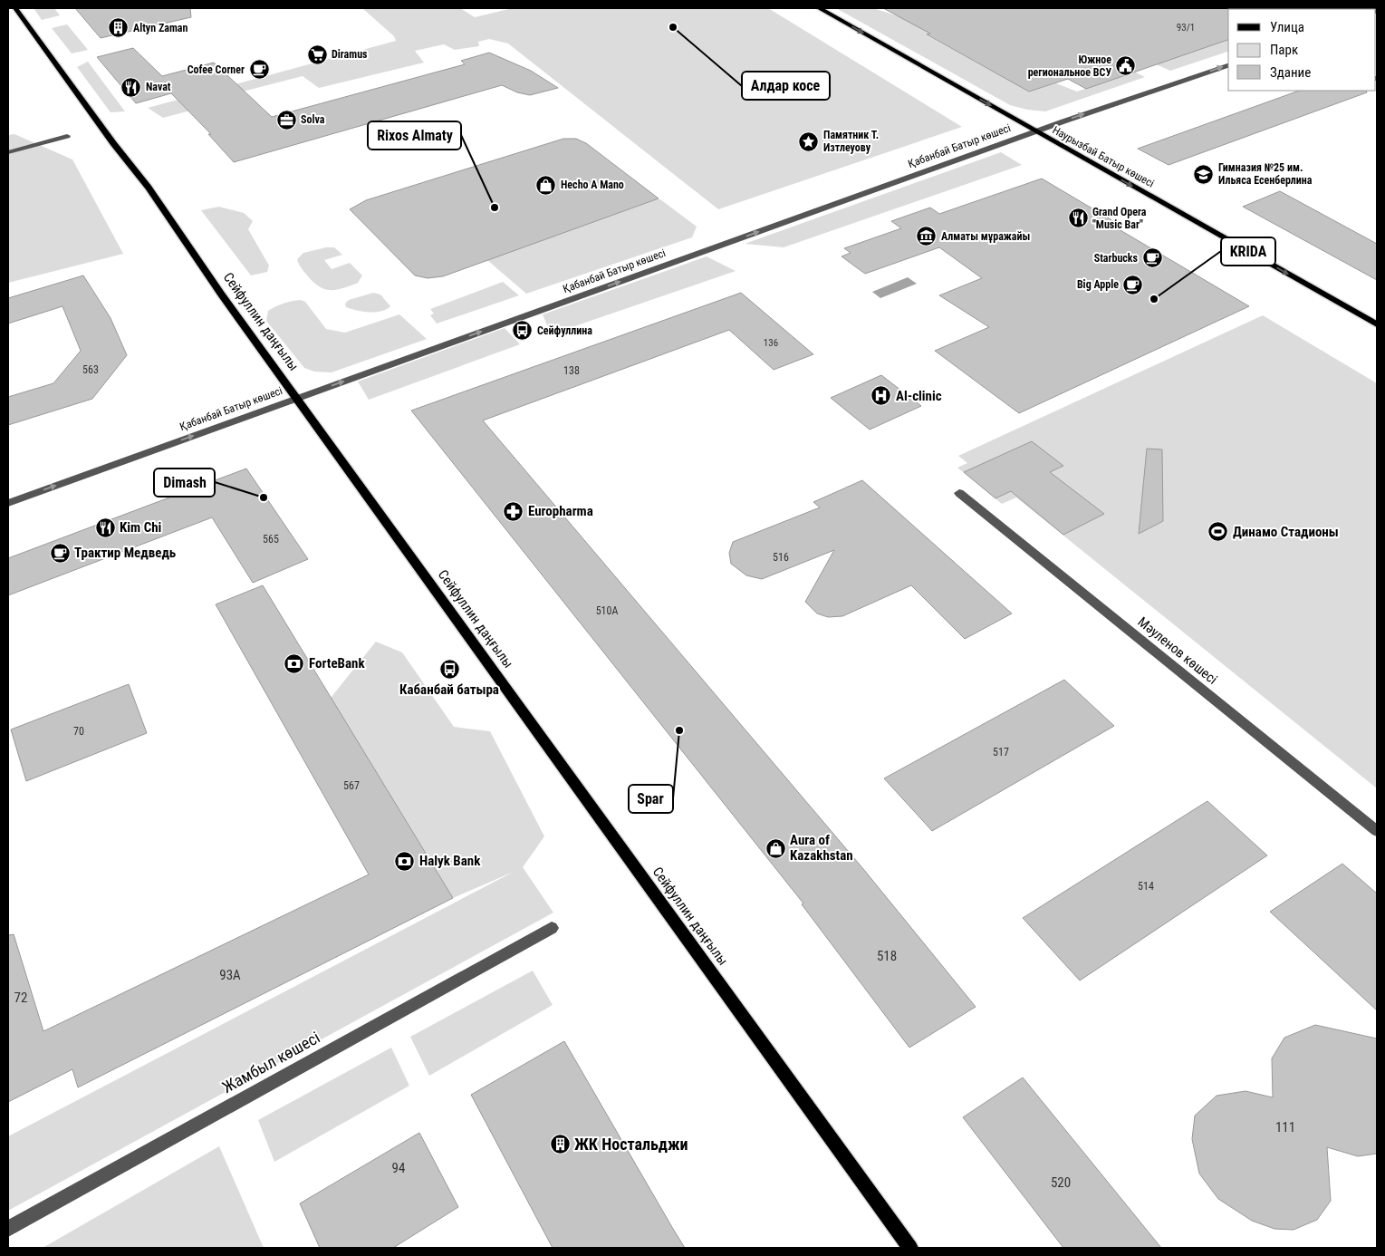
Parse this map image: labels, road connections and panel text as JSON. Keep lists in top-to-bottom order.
{
  "streets": {
    "main road": ["Наурызбай Батыр көшесі", "Сейфуллин даңғылы"],
    "street": ["Қабанбай Батыр көшесі", "Мәуленов көшесі", "Жамбыл көшесі"]
  },
  "crossings": [
    ["Қабанбай Батыр көшесі", "Наурызбай Батыр көшесі"],
    ["Қабанбай Батыр көшесі", "Сейфуллин даңғылы"]
  ],
  "one_way": ["Қабанбай Батыр көшесі", "Наурызбай Батыр көшесі"],
  "places": {
    "other": [
      "Алдар косе",
      "Rixos Almaty",
      "KRIDA",
      "Dimash",
      "Spar"
    ],
    "building": ["Altyn Zaman", "ЖК Ностальджи"],
    "supermarket": ["Diramus"],
    "public building": ["Южное региональное ВСУ"],
    "cafe": [
      "Cofee Corner",
      "Starbucks",
      "Big Apple",
      "Трактир Медведь"
    ],
    "restaurant": ["Navat", "Grand Opera \"Music Bar\"", "Kim Chi"],
    "office": ["Solva"],
    "place": ["Памятник Т. Изтлеуову"],
    "school or university": ["Гимназия №25 им. Ильяса Есенберлина"],
    "shop": ["Hecho A Mano", "Aura of Kazakhstan"],
    "museum": ["Алматы мұражайы"],
    "bus stop": ["Сейфуллина", "Кабанбай батыра"],
    "hospital": ["Al-clinic"],
    "pharmacy": ["Europharma"],
    "sports": ["Динамо Стадионы"],
    "bank": ["ForteBank", "Halyk Bank"]
  },
  "house_numbers": [
    "93/1",
    "136",
    "563",
    "138",
    "565",
    "516",
    "510А",
    "70",
    "517",
    "567",
    "514",
    "518",
    "93А",
    "72",
    "111",
    "94",
    "520"
  ],
  "legend": ["Улица", "Парк", "Здание"]
}
